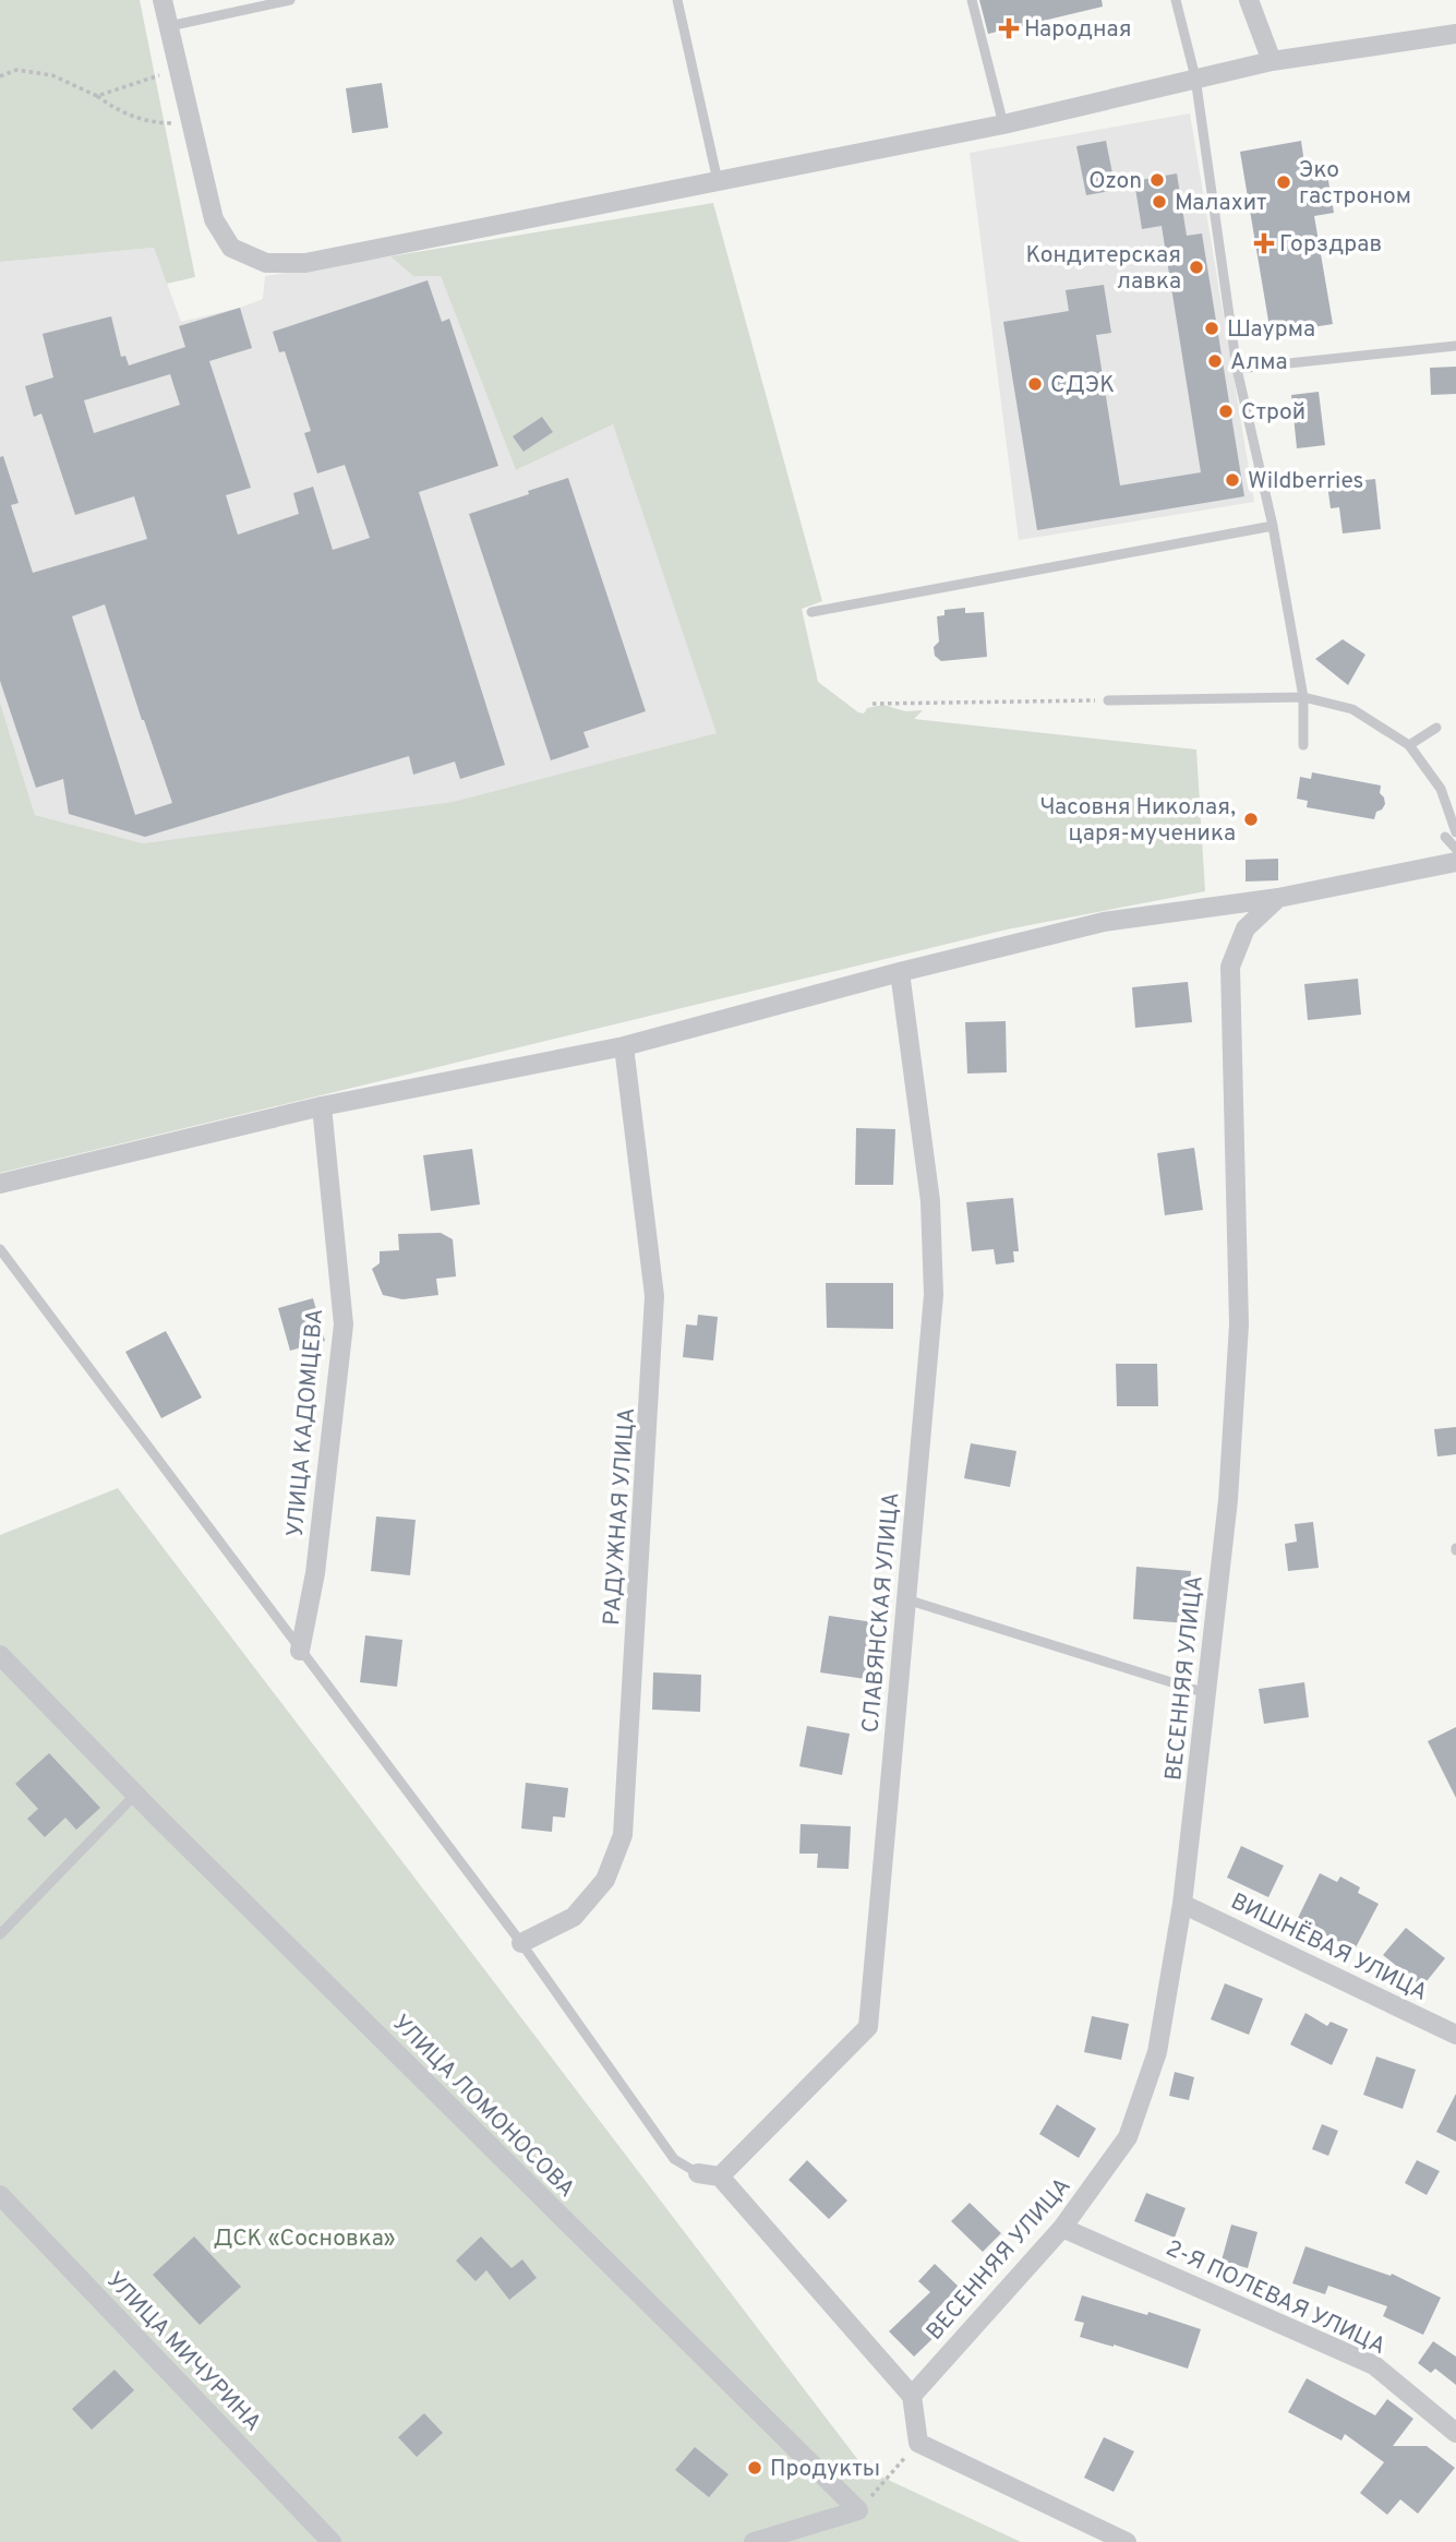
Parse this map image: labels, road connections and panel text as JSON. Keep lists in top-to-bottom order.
{
  "streets": {
    "street": [
      "УЛИЦА КАДОМЦЕВА",
      "РАДУЖНАЯ УЛИЦА",
      "СЛАВЯНСКАЯ УЛИЦА",
      "ВЕСЕННЯЯ УЛИЦА",
      "ВИШНЁВАЯ УЛИЦА",
      "УЛИЦА ЛОМОНОСОВА",
      "2-Я ПОЛЕВАЯ УЛИЦА",
      "УЛИЦА МИЧУРИНА"
    ]
  },
  "crossings": [
    ["ВЕСЕННЯЯ УЛИЦА", "ВИШНЁВАЯ УЛИЦА"],
    ["ВЕСЕННЯЯ УЛИЦА", "2-Я ПОЛЕВАЯ УЛИЦА"]
  ],
  "parks": ["ДСК «Сосновка»"],
  "places": {
    "health": ["Народная", "Горздрав"],
    "other": [
      "Ozon",
      "Эко гастроном",
      "Малахит",
      "Кондитерская лавка",
      "Шаурма",
      "Алма",
      "СДЭК",
      "Строй",
      "Wildberries",
      "Часовня Николая, царя-мученика",
      "Продукты"
    ]
  }
}
